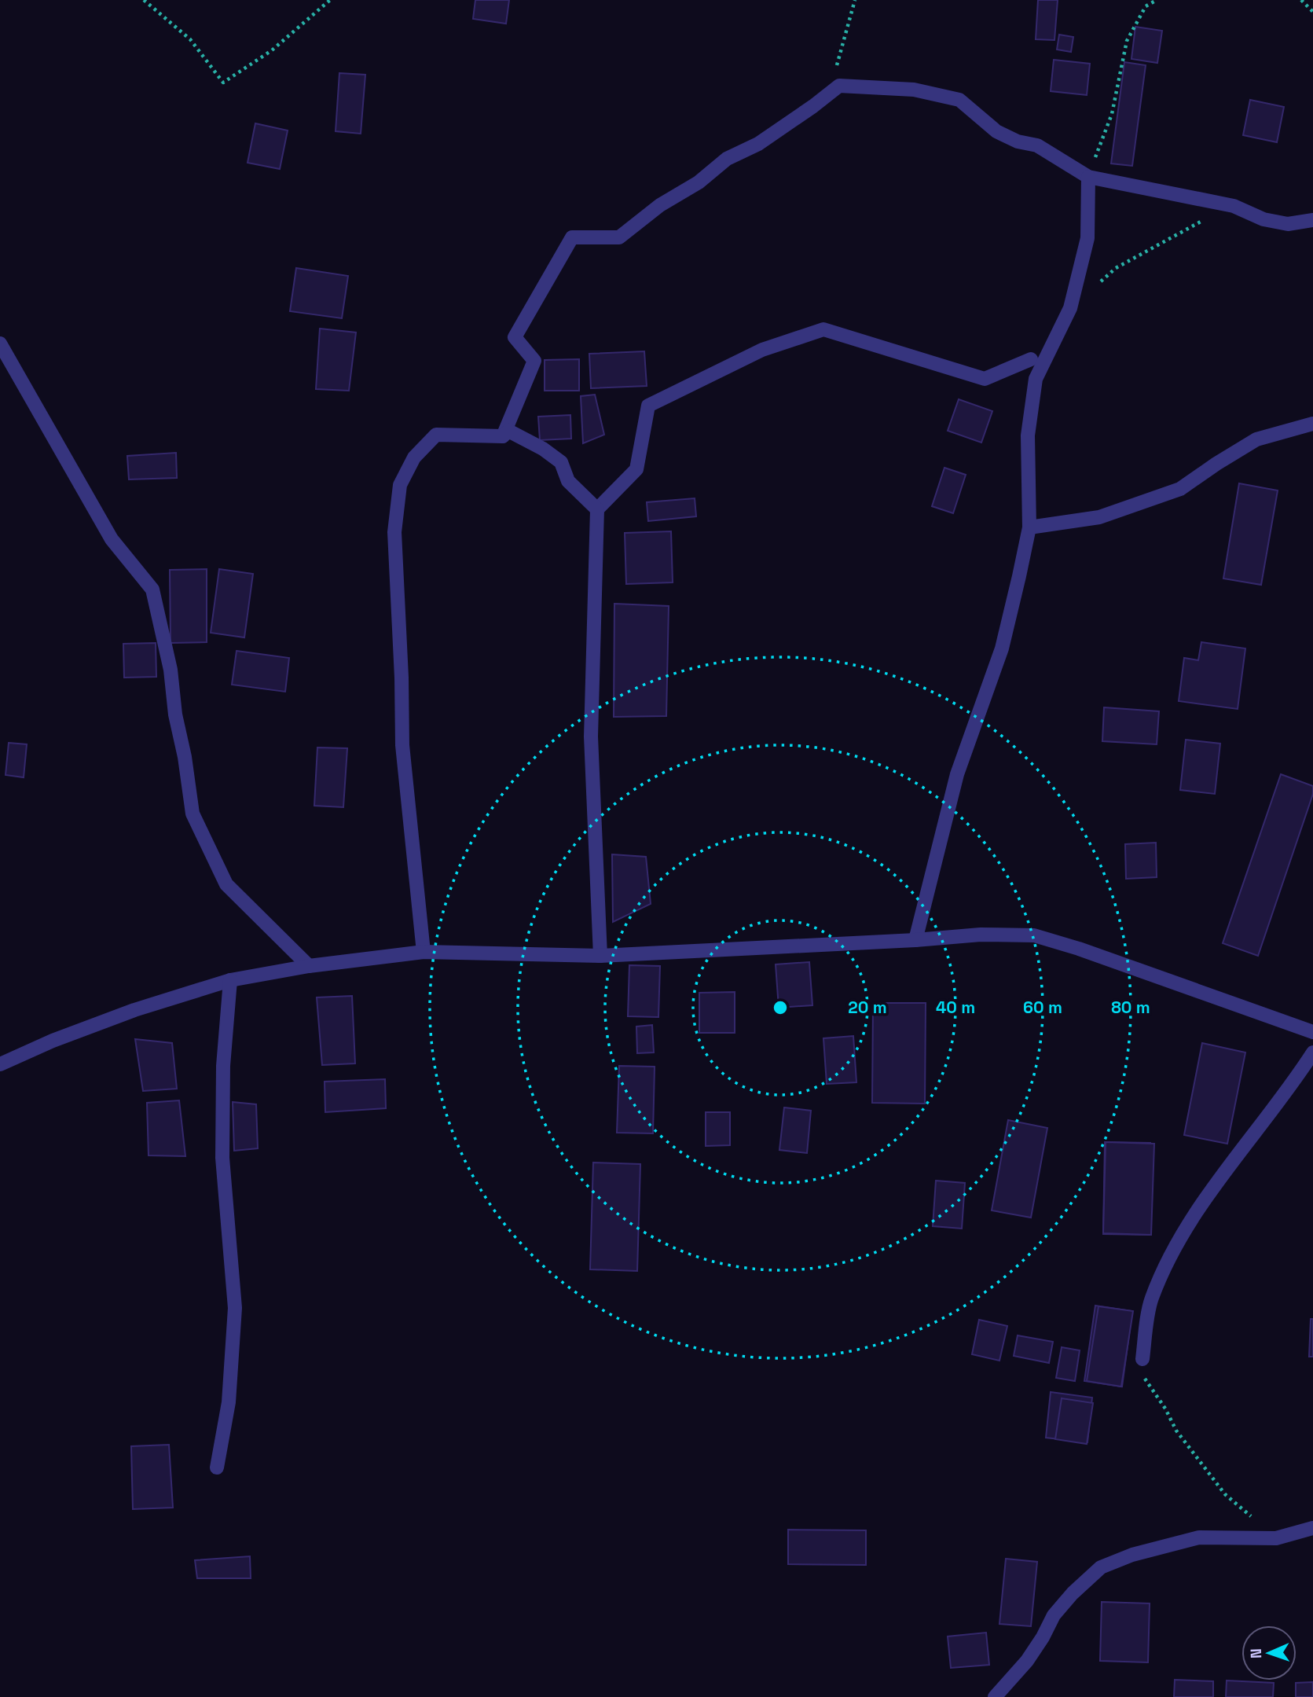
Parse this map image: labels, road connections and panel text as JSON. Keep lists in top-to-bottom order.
{
  "north": "left",
  "rings": [
    "20 m",
    "40 m",
    "60 m",
    "80 m"
  ]
}
